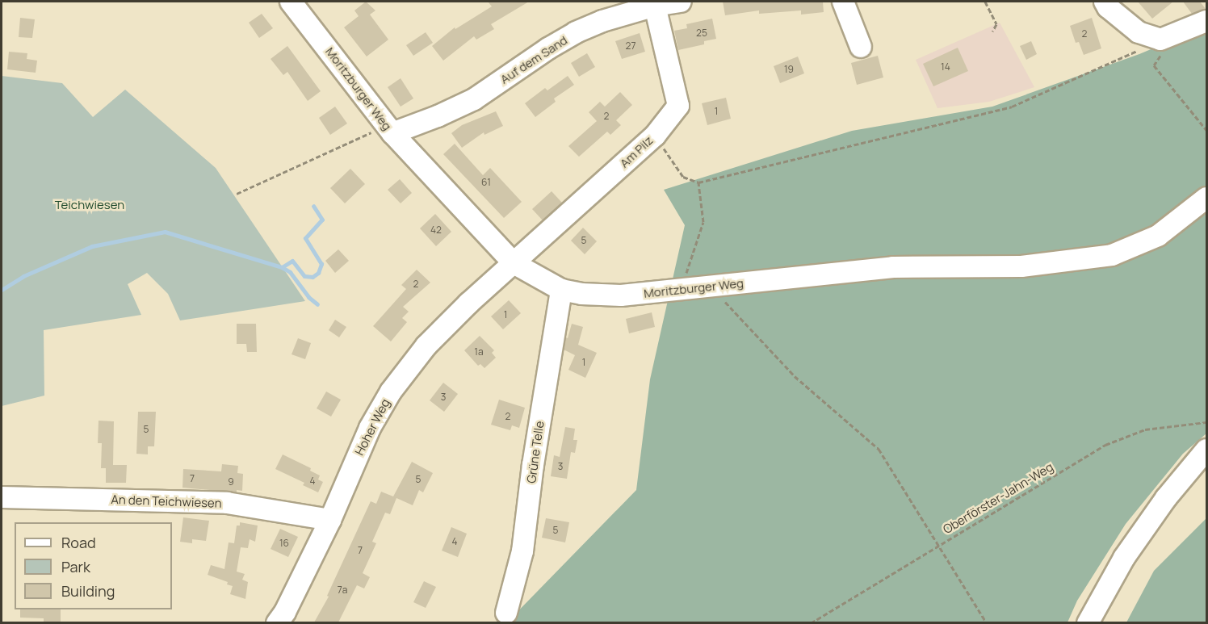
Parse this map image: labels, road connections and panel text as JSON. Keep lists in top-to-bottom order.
{
  "streets": {
    "street": [
      "Auf dem Sand",
      "Moritzburger Weg",
      "Am Pilz",
      "Hoher Weg",
      "Grüne Telle",
      "An den Teichwiesen"
    ],
    "path": ["Oberförster-Jahn-Weg"]
  },
  "crossings": [
    ["Auf dem Sand", "Moritzburger Weg"],
    ["Auf dem Sand", "Am Pilz"],
    ["Moritzburger Weg", "Am Pilz"],
    ["Moritzburger Weg", "Hoher Weg"],
    ["Moritzburger Weg", "Grüne Telle"],
    ["Am Pilz", "Hoher Weg"],
    ["Hoher Weg", "An den Teichwiesen"]
  ],
  "parks": ["Teichwiesen"],
  "house_numbers": [
    "25",
    "2",
    "27",
    "14",
    "19",
    "1",
    "2",
    "61",
    "42",
    "5",
    "2",
    "1",
    "1a",
    "1",
    "3",
    "2",
    "5",
    "3",
    "7",
    "5",
    "4",
    "9",
    "5",
    "4",
    "16",
    "7",
    "7a"
  ],
  "legend": ["Road", "Park", "Building"]
}
